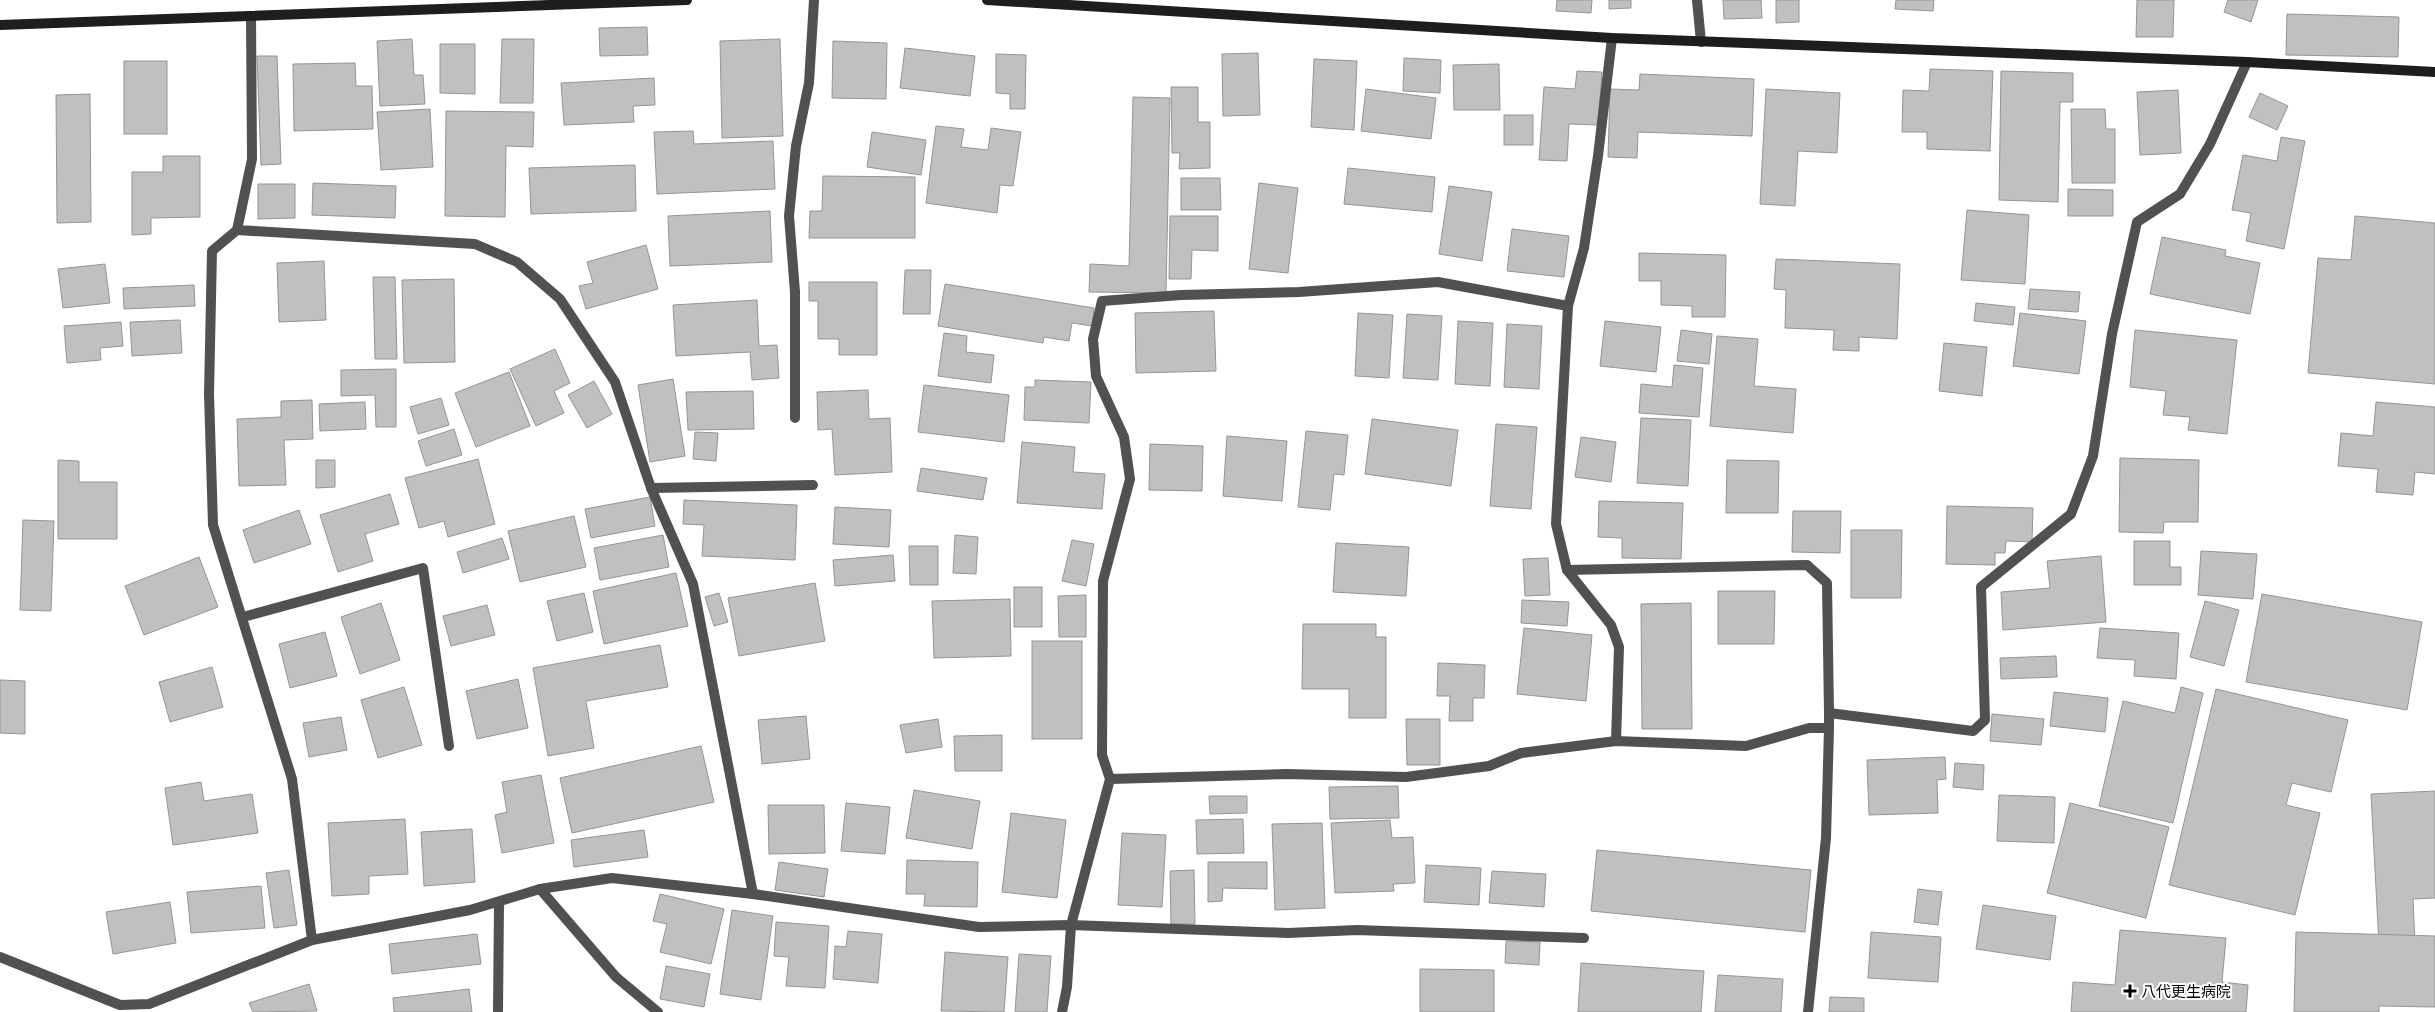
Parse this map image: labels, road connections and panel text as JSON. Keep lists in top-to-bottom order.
{
  "places": {
    "health": ["八代更生病院"]
  }
}
